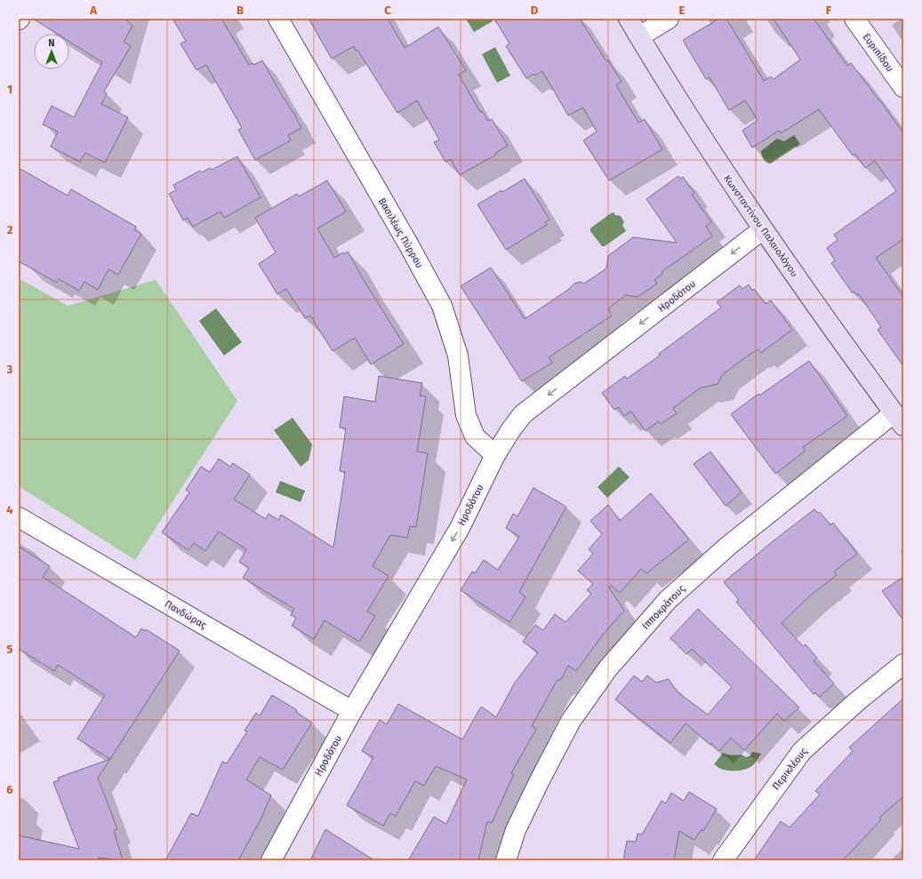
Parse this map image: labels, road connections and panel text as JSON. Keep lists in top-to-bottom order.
{
  "streets": {
    "street": [
      "Ευριπίδου",
      "Κωνσταντίνου Παλαιολόγου",
      "Βασιλέως Πύρρου",
      "Ηροδότου",
      "Ιπποκράτους",
      "Πανδώρας",
      "Περικλέους"
    ]
  },
  "crossings": [
    ["Κωνσταντίνου Παλαιολόγου", "Ηροδότου"],
    ["Κωνσταντίνου Παλαιολόγου", "Ιπποκράτους"],
    ["Βασιλέως Πύρρου", "Ηροδότου"],
    ["Ηροδότου", "Πανδώρας"]
  ],
  "one_way": ["Ηροδότου"],
  "north": "top",
  "grid": {
    "columns": [
      "A",
      "B",
      "C",
      "D",
      "E",
      "F"
    ],
    "rows": [
      "1",
      "2",
      "3",
      "4",
      "5",
      "6"
    ]
  }
}
